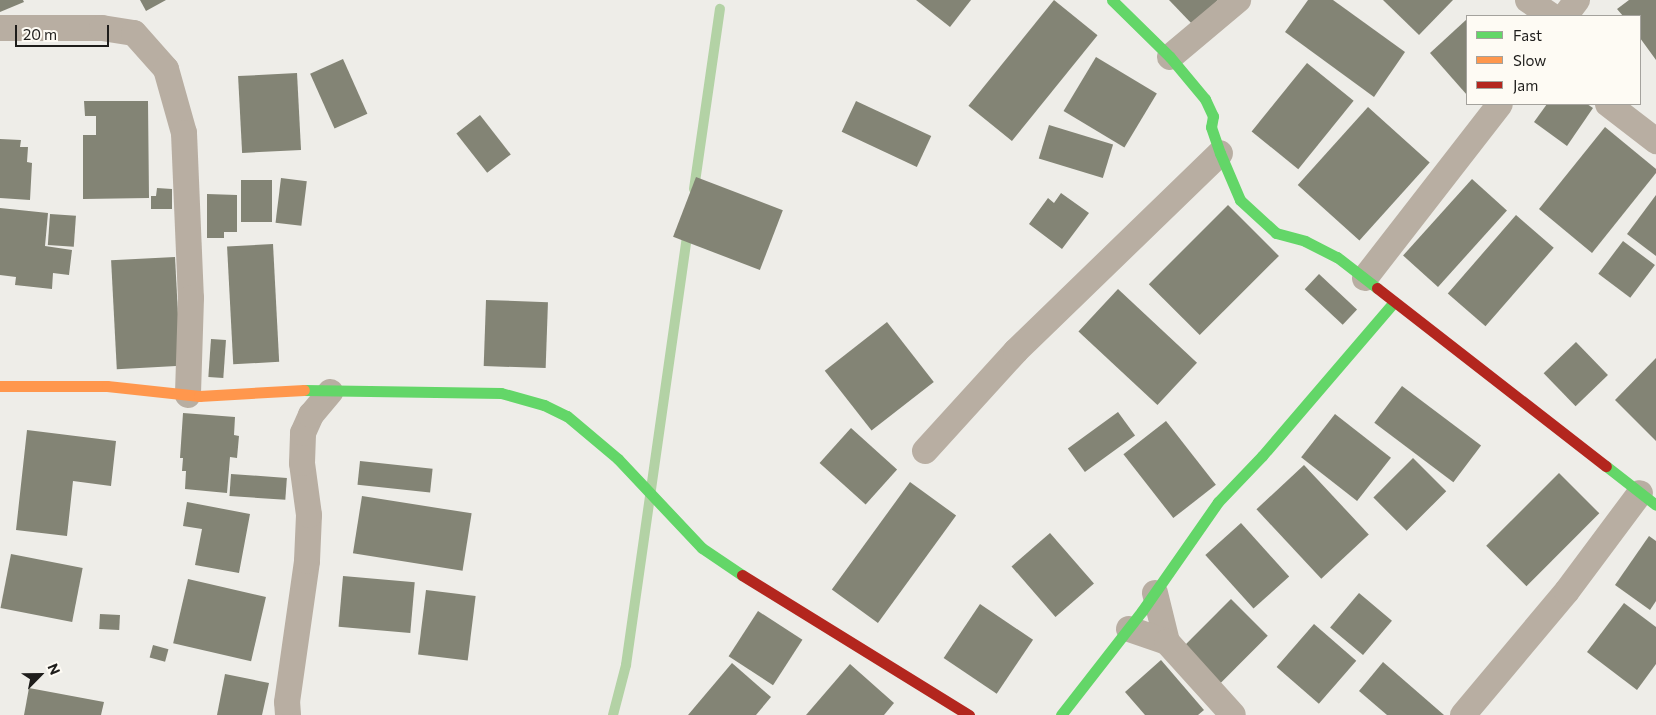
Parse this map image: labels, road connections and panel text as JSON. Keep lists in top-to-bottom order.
{
  "legend": ["Fast", "Slow", "Jam"],
  "scale_bar": "20 m",
  "north": "top right"
}
